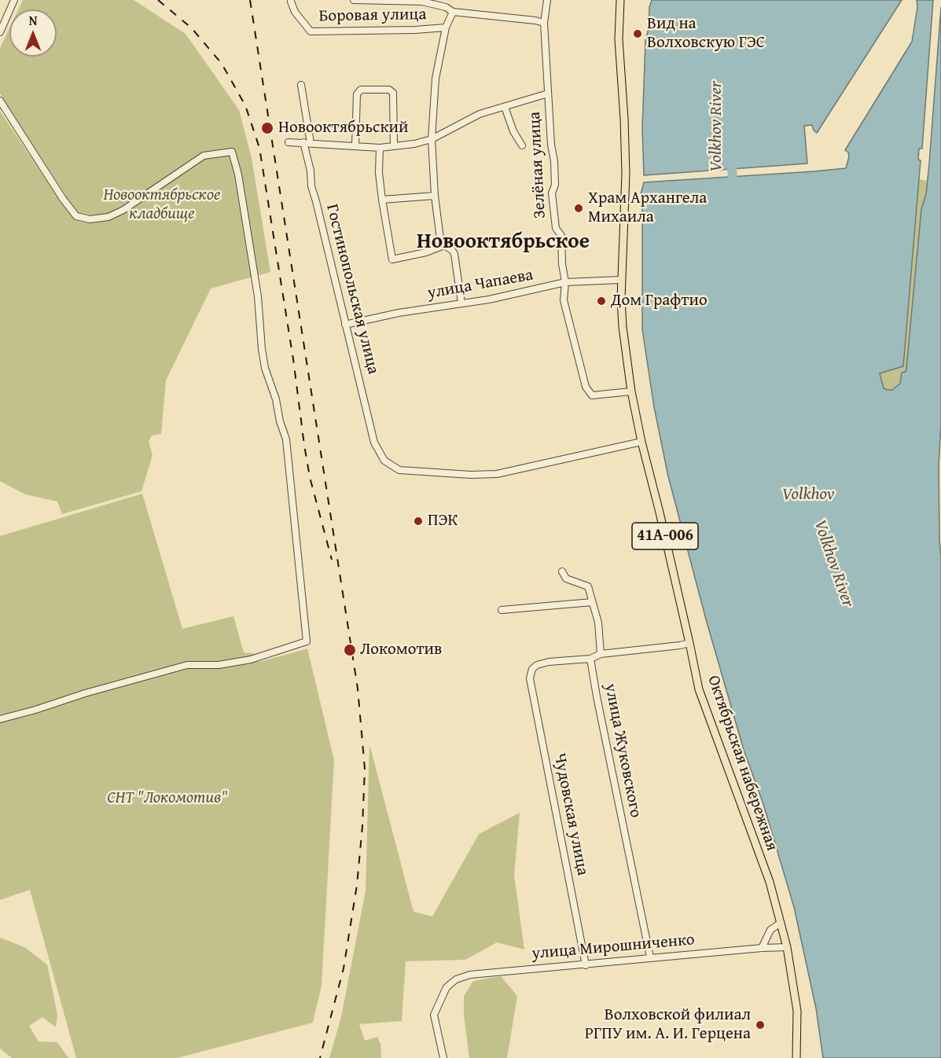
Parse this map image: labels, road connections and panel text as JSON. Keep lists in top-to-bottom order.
{
  "streets": {
    "main road": ["41А-006", "Октябрьская набережная"],
    "street": [
      "Боровая улица",
      "Зелёная улица",
      "улица Чапаева",
      "Гостинопольская улица",
      "улица Жуковского",
      "Чудовская улица",
      "улица Мирошниченко"
    ]
  },
  "crossings": [
    ["Зелёная улица", "улица Чапаева"],
    ["Зелёная улица", "Октябрьская набережная"],
    ["улица Чапаева", "Гостинопольская улица"],
    ["улица Чапаева", "Октябрьская набережная"],
    ["Гостинопольская улица", "Октябрьская набережная"],
    ["улица Жуковского", "Чудовская улица"],
    ["улица Жуковского", "улица Мирошниченко"],
    ["Октябрьская набережная", "улица Мирошниченко"],
    ["Чудовская улица", "улица Мирошниченко"]
  ],
  "districts": ["Новооктябрьское"],
  "water": ["Volkhov River", "Volkhov"],
  "parks": ["Новооктябрьское кладбище", "СНТ \"Локомотив\""],
  "places": [
    "Вид на Волховскую ГЭС",
    "Новооктябрьский",
    "Храм Архангела Михаила",
    "Дом Графтио",
    "ПЭК",
    "Локомотив",
    "Волховской филиал РГПУ им. А. И. Герцена"
  ],
  "north": "top"
}
